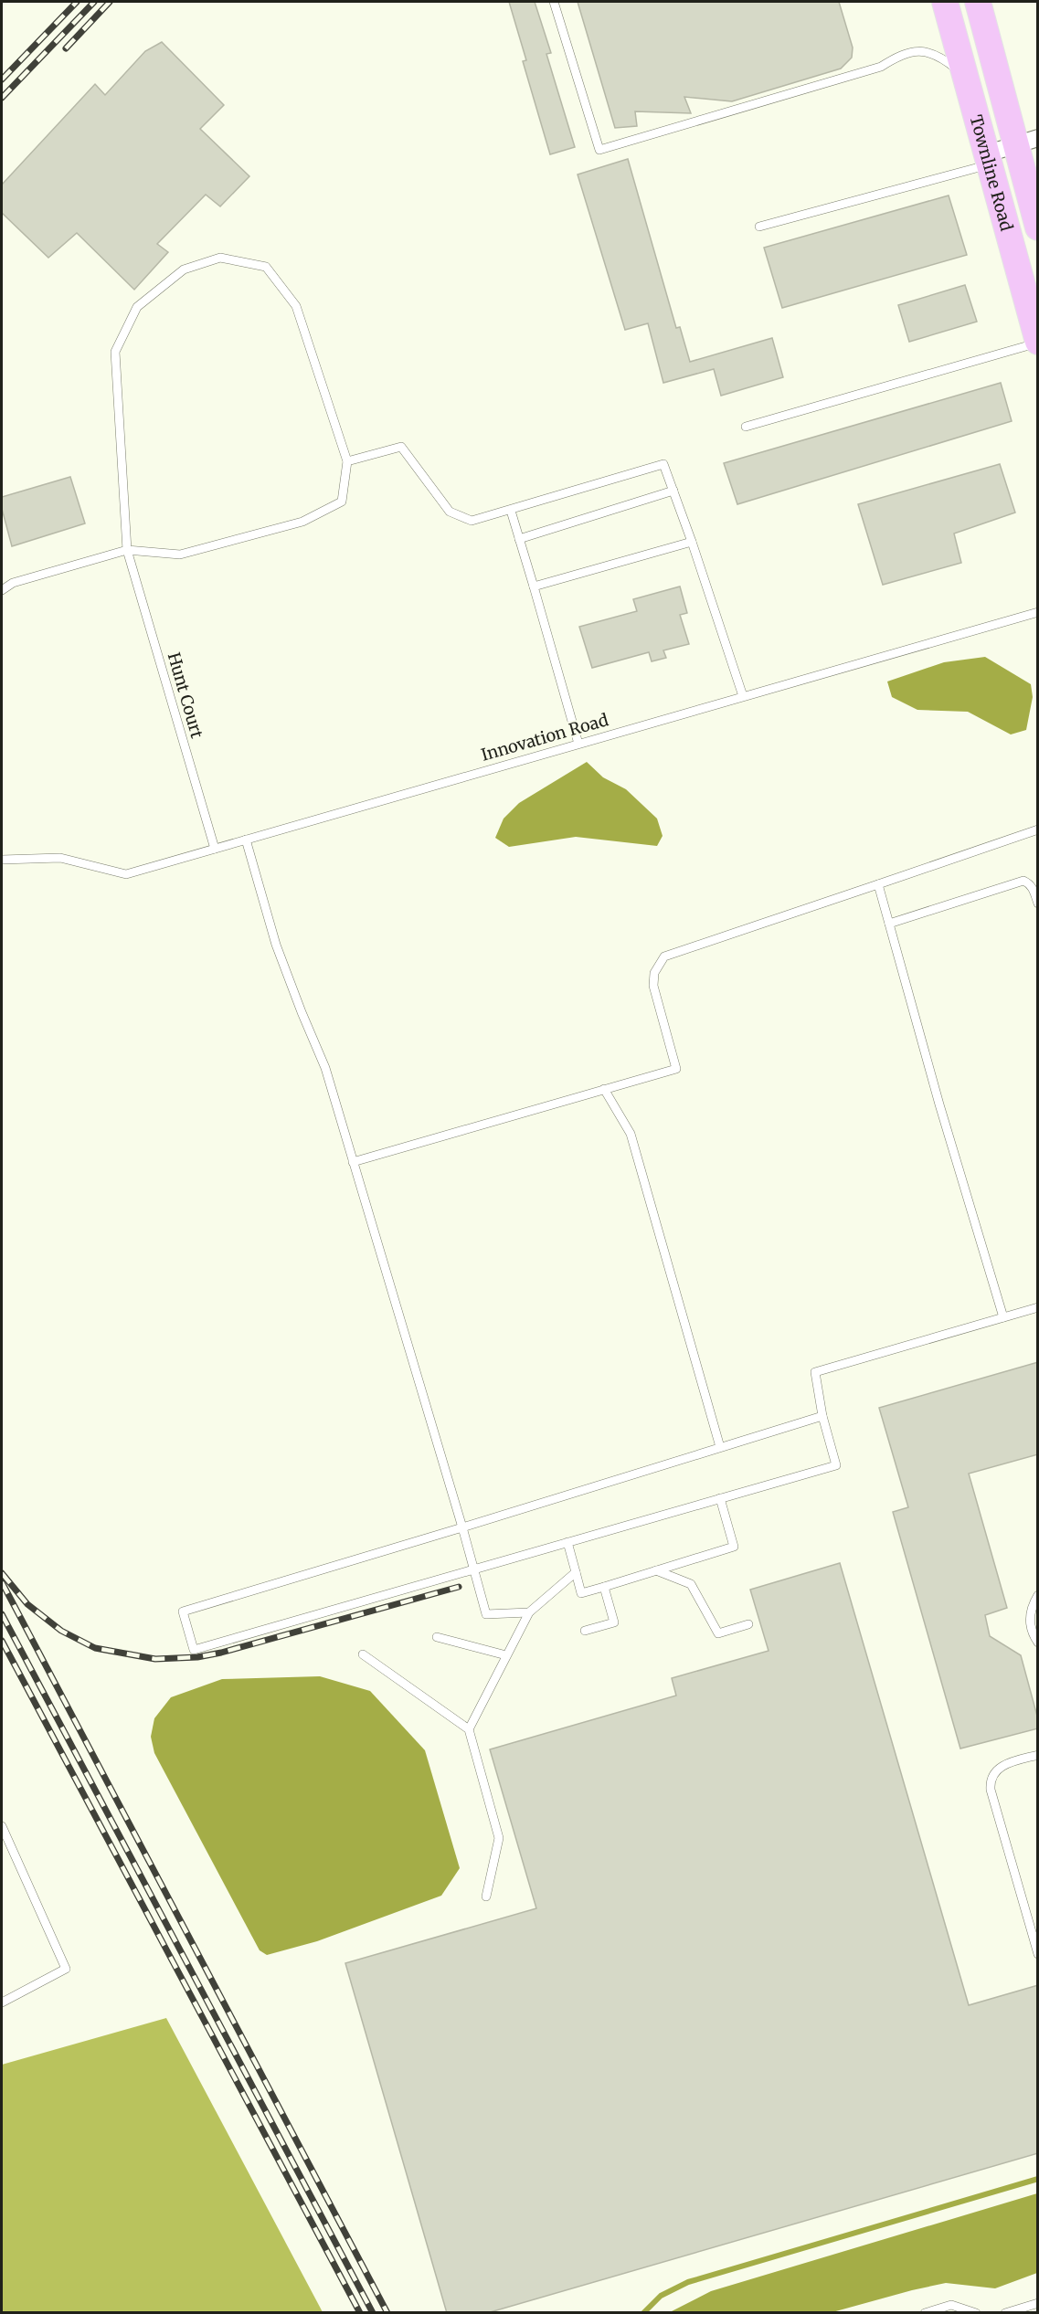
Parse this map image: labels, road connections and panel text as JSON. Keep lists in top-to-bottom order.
{
  "streets": {
    "main road": ["Townline Road"],
    "lane": ["Hunt Court", "Innovation Road"]
  },
  "crossings": [
    ["Hunt Court", "Innovation Road"]
  ]
}
